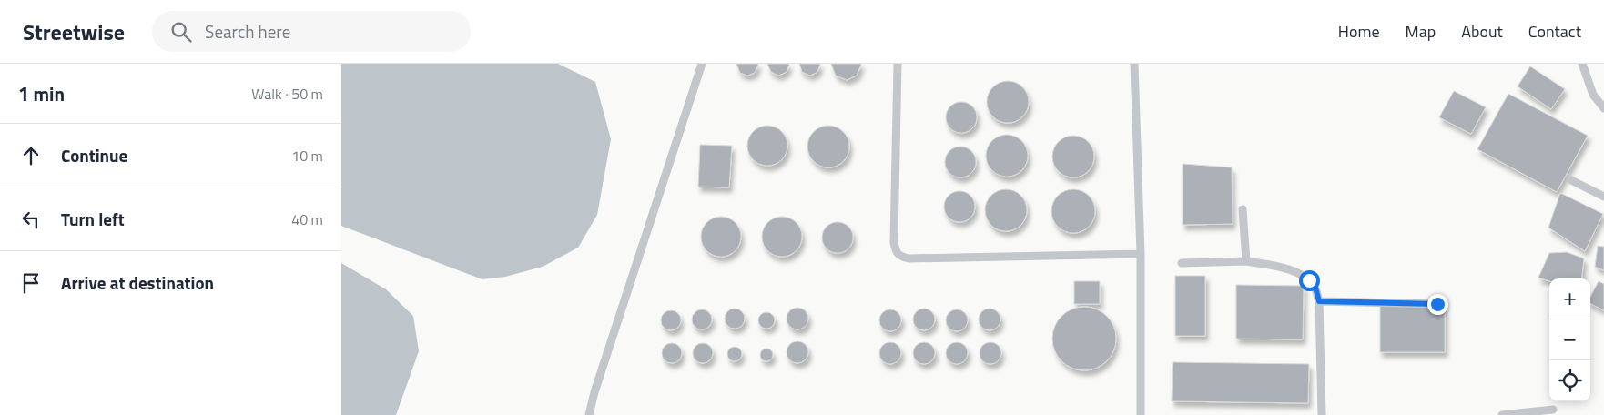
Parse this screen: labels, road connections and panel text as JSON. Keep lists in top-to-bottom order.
{
  "page": {
    "header": "Streetwise",
    "search": "Search here",
    "nav": [
      "Home",
      "Map",
      "About",
      "Contact"
    ],
    "heading": ["1 min", "Walk · 50 m"],
    "list": [
      ["Continue", "10 m"],
      ["Turn left", "40 m"],
      "Arrive at destination"
    ],
    "map_buttons": ["+", "−"]
  }
}
